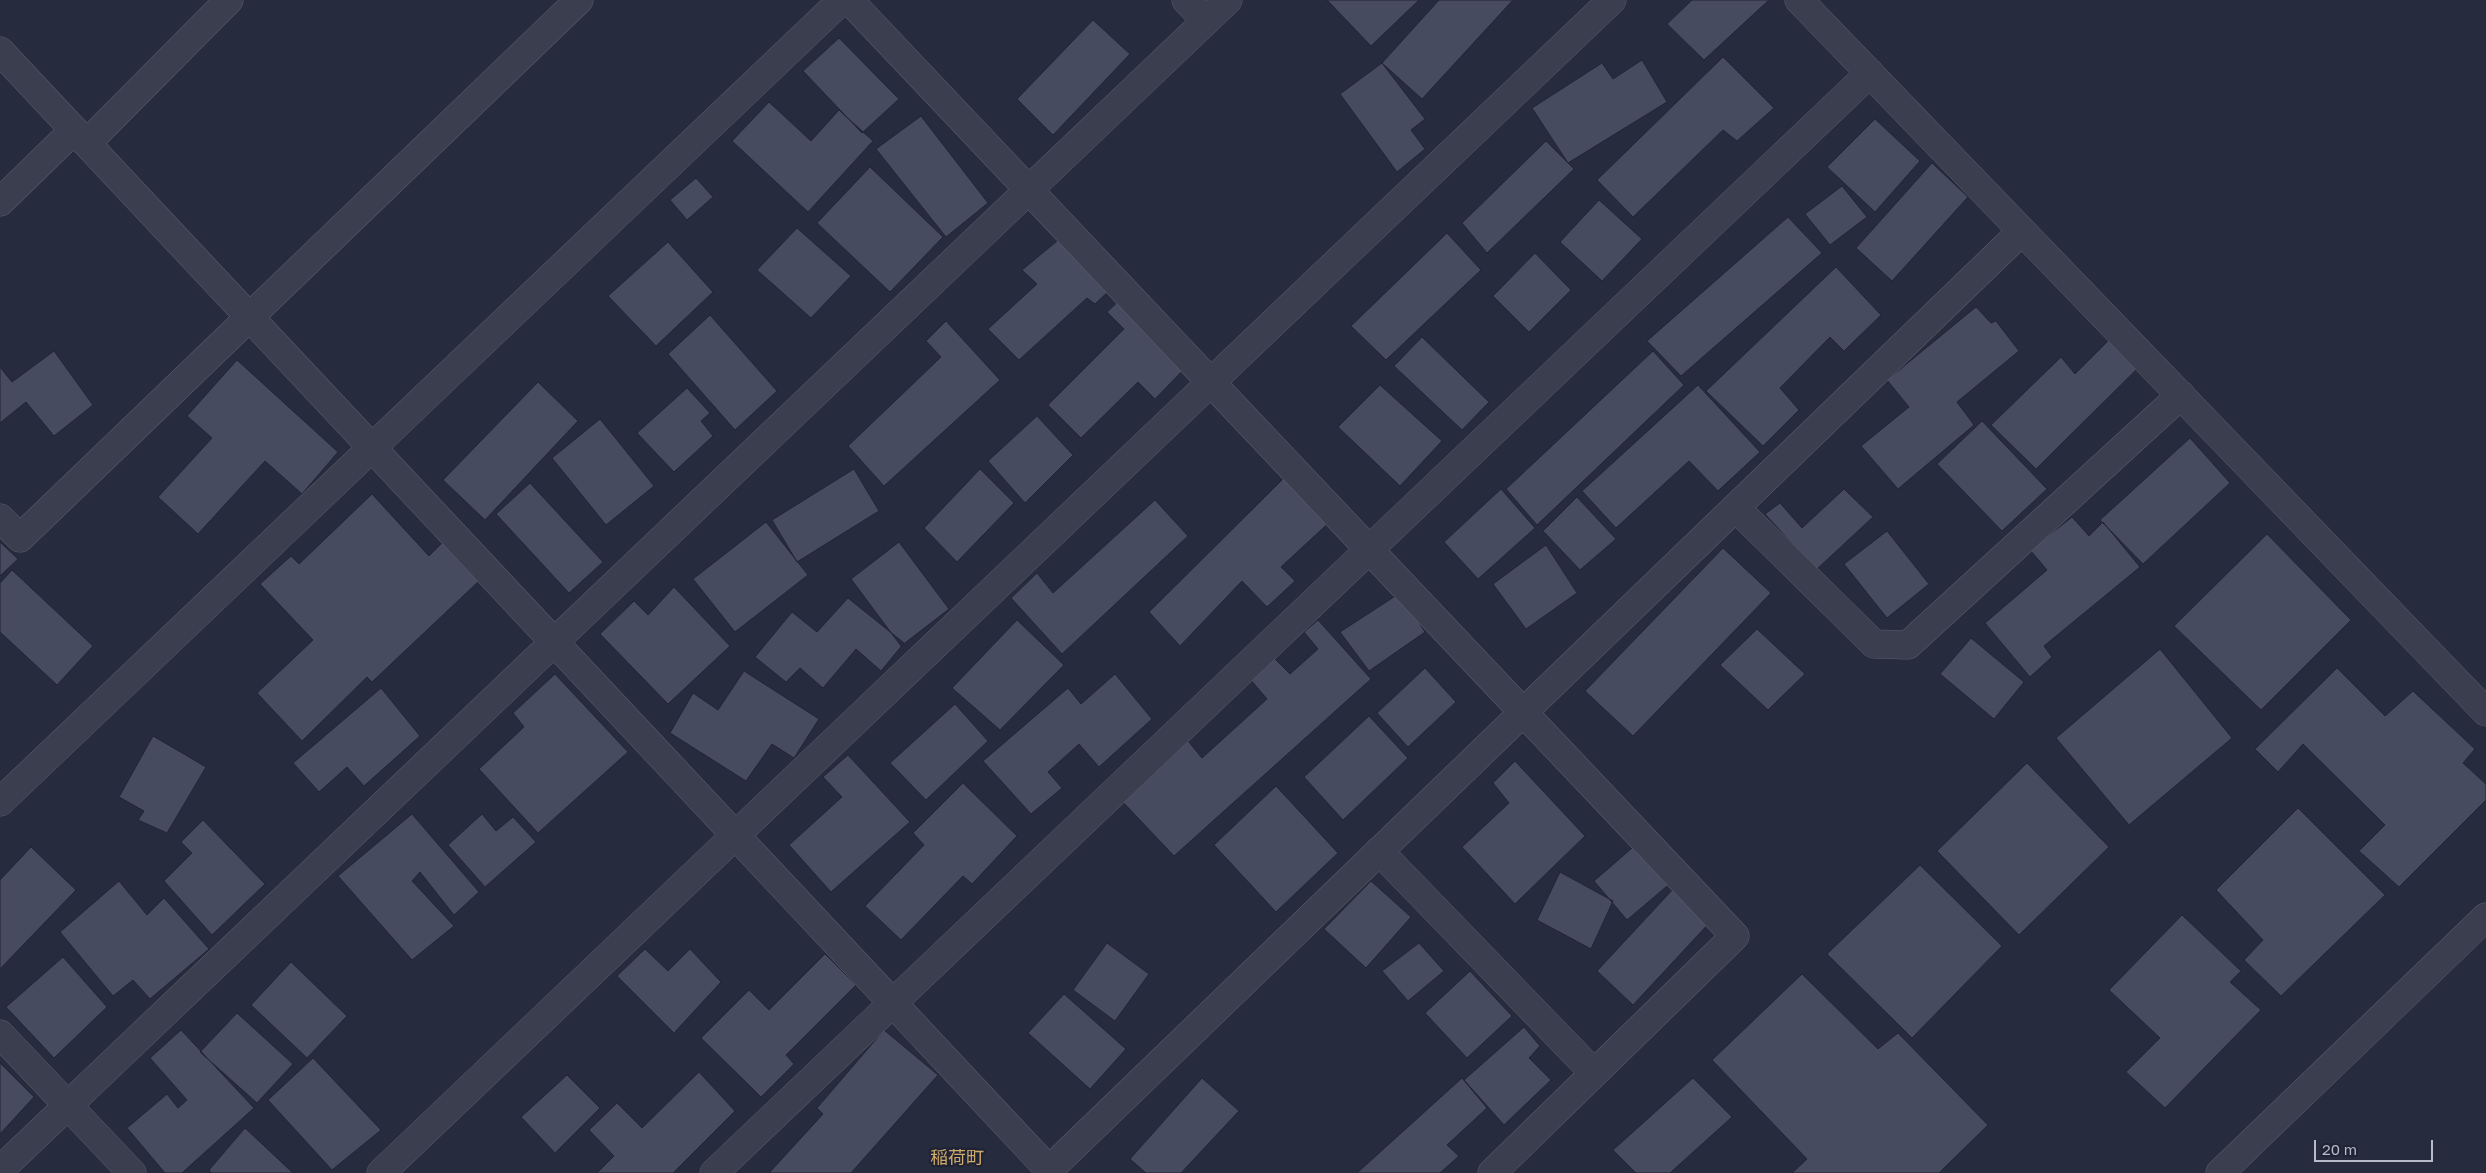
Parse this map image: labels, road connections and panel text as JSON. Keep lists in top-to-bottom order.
{
  "districts": ["稲荷町"],
  "scale_bar": "20 m"
}
